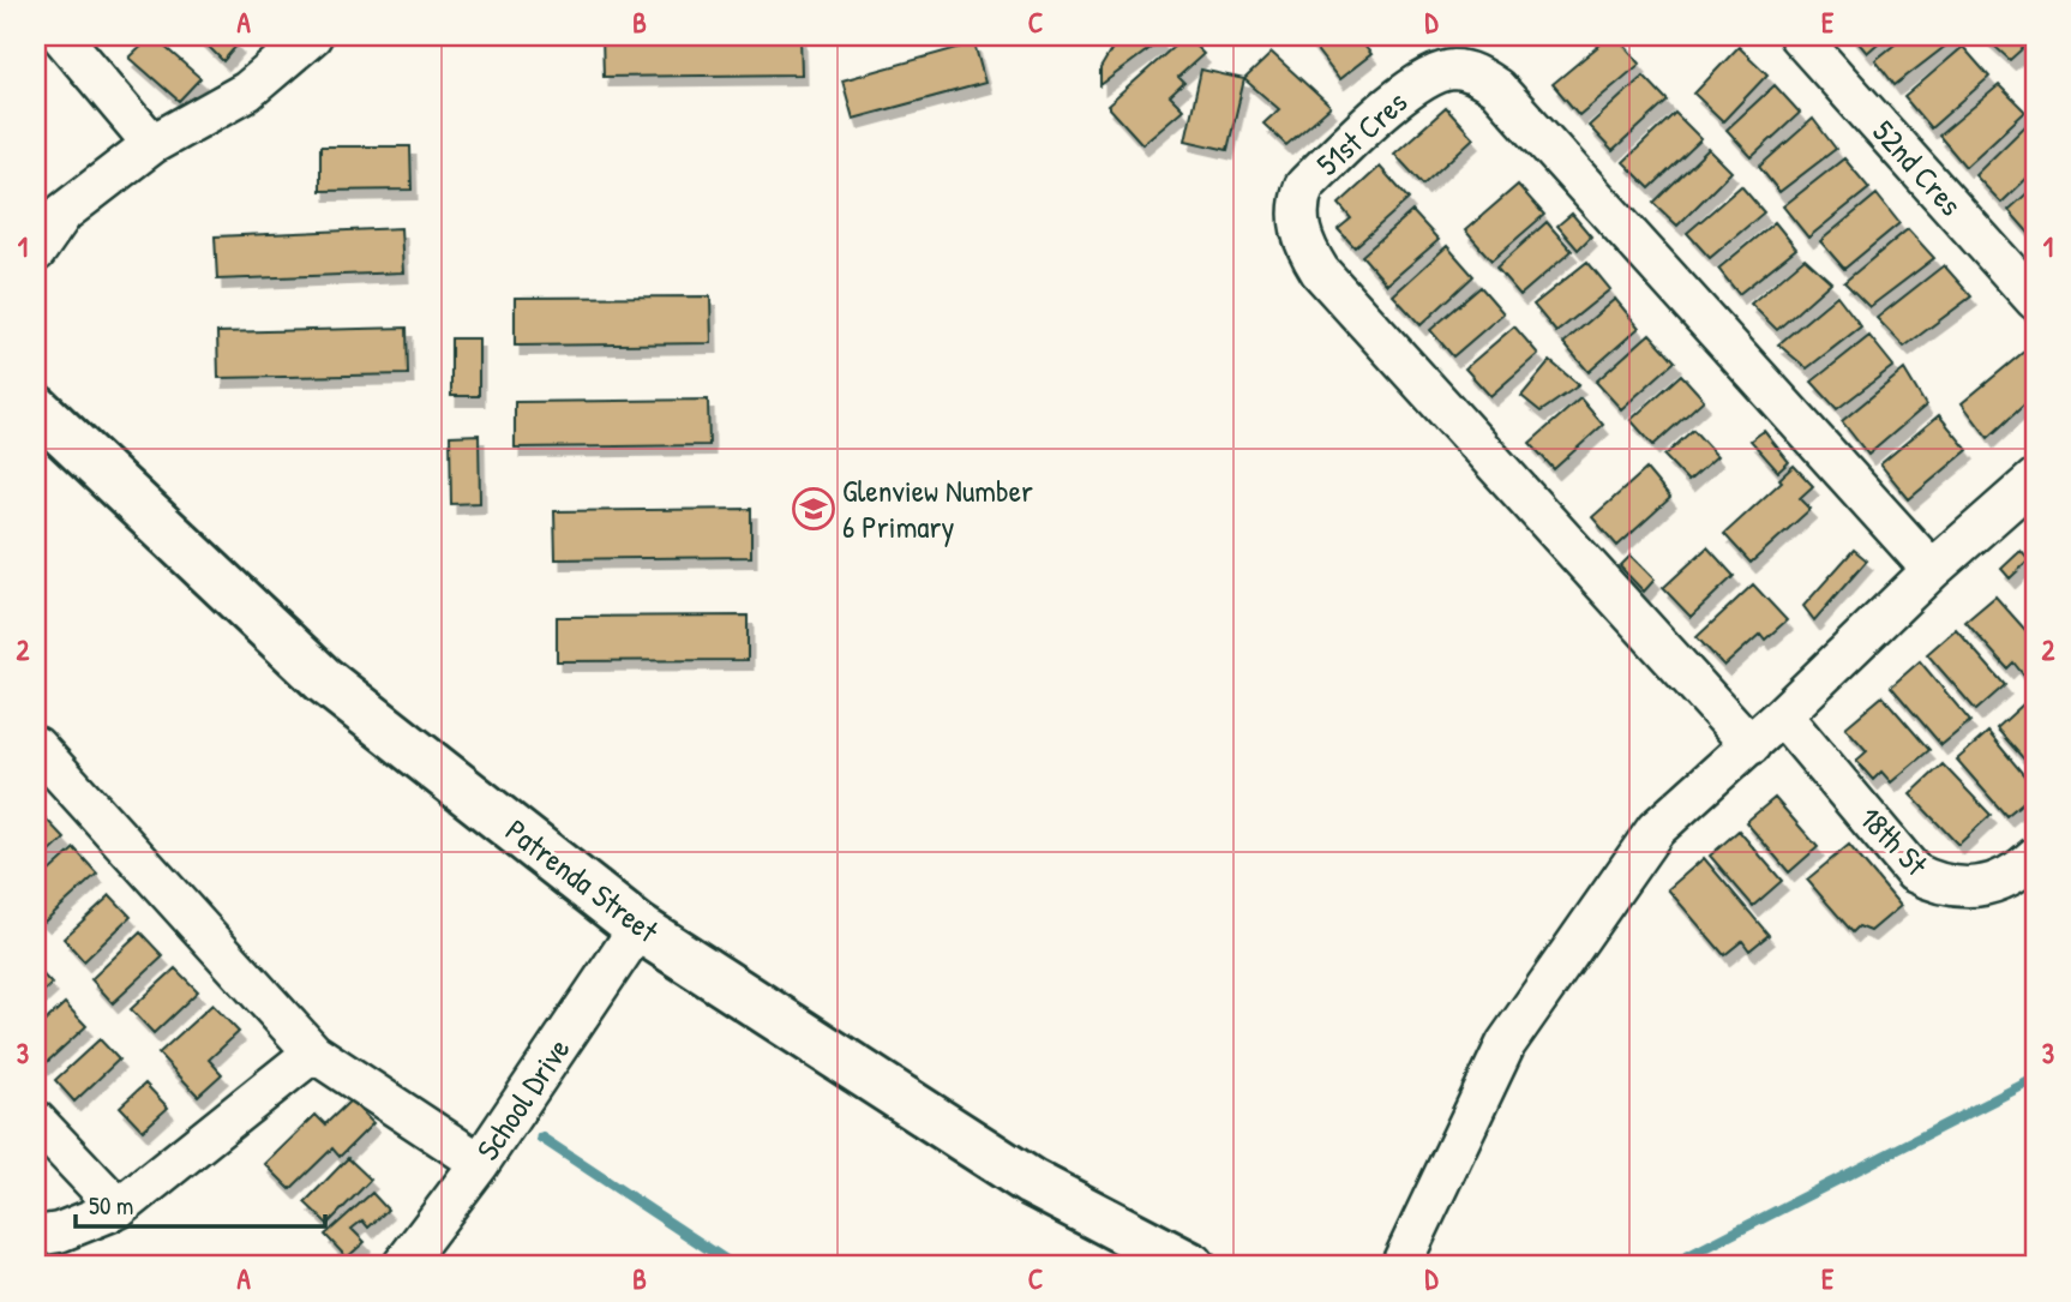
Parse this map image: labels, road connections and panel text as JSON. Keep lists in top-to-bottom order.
{
  "streets": {
    "street": [
      "51st Cres",
      "52nd Cres",
      "18th St",
      "Patrenda Street",
      "School Drive"
    ]
  },
  "crossings": [
    ["Patrenda Street", "School Drive"]
  ],
  "places": {
    "school or university": ["Glenview Number 6 Primary"]
  },
  "scale_bar": "50 m",
  "grid": {
    "columns": [
      "A",
      "B",
      "C",
      "D",
      "E"
    ],
    "rows": ["1", "2", "3"]
  }
}
